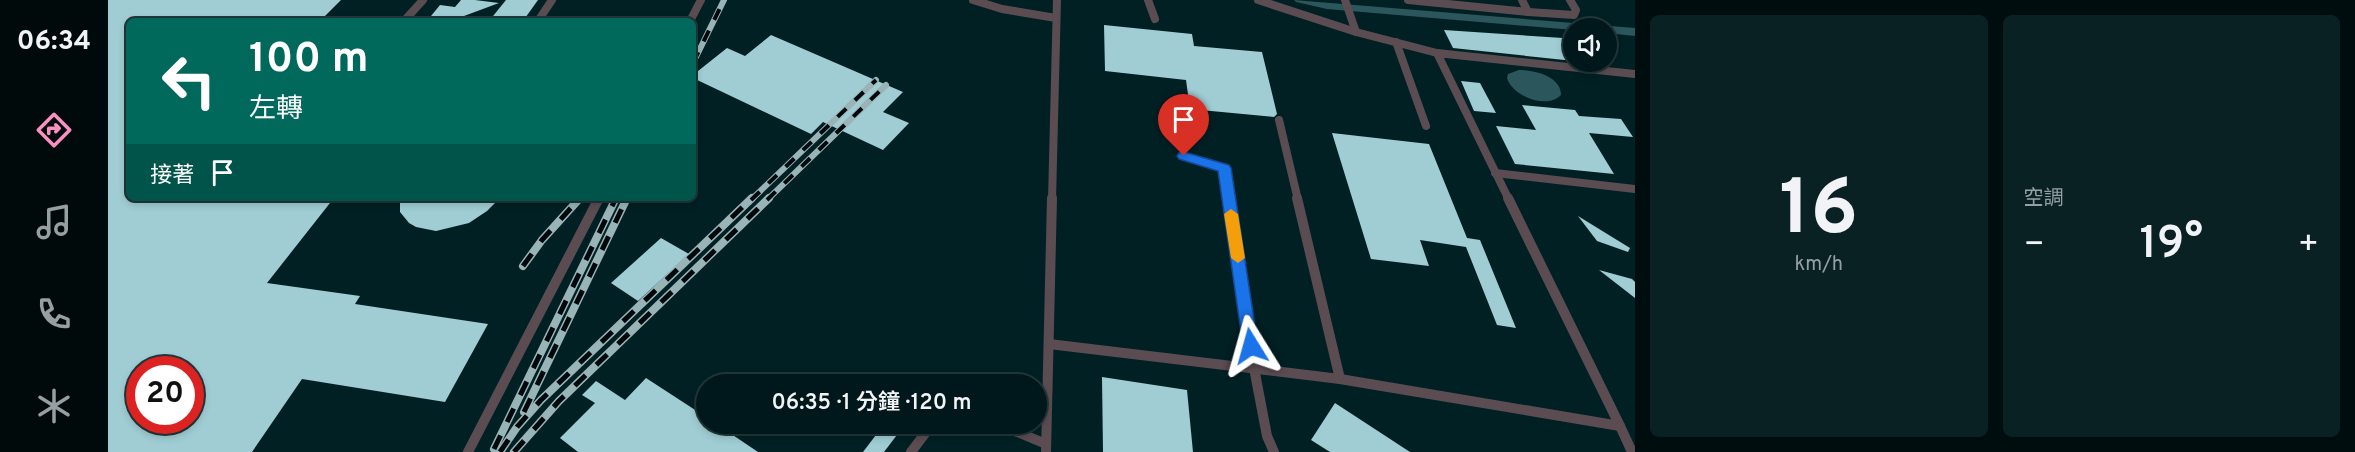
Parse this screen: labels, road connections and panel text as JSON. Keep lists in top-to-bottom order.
{
  "page": {
    "tabs": "06:34",
    "tile": [
      ["16", "km/h"],
      "空調"
    ],
    "turn": ["100 m", "左轉"],
    "then": "接著",
    "heat": ["−", "19°", "+"],
    "limit": "20",
    "trip": "06:35 · 1 分鐘 · 120 m"
  }
}
